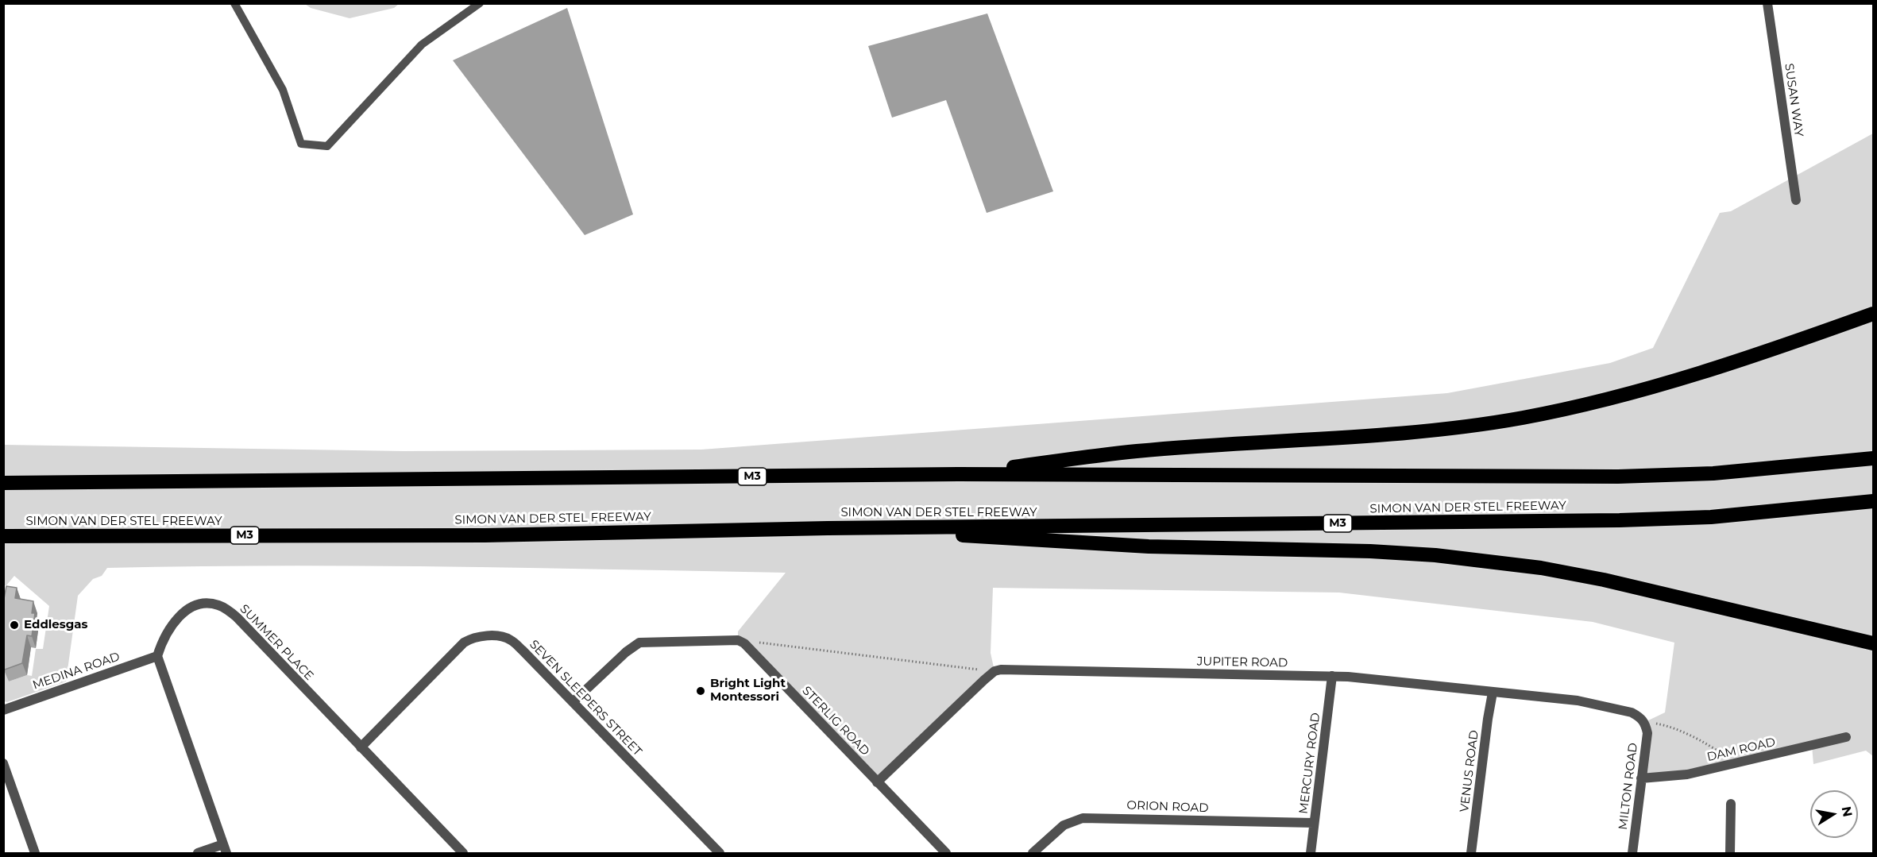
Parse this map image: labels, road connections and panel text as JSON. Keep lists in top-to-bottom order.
{
  "streets": {
    "highway": ["M3", "SIMON VAN DER STEL FREEWAY"],
    "street": [
      "SUSAN WAY",
      "SUMMER PLACE",
      "JUPITER ROAD",
      "MEDINA ROAD",
      "SEVEN SLEEPERS STREET",
      "STERLIG ROAD",
      "DAM ROAD",
      "MERCURY ROAD",
      "VENUS ROAD",
      "MILTON ROAD",
      "ORION ROAD"
    ]
  },
  "crossings": [
    ["SUMMER PLACE", "MEDINA ROAD"],
    ["SUMMER PLACE", "SEVEN SLEEPERS STREET"],
    ["JUPITER ROAD", "MERCURY ROAD"],
    ["JUPITER ROAD", "VENUS ROAD"],
    ["JUPITER ROAD", "MILTON ROAD"],
    ["DAM ROAD", "MILTON ROAD"],
    ["MERCURY ROAD", "ORION ROAD"]
  ],
  "places": ["Eddlesgas", "Bright Light Montessori"],
  "north": "right"
}
